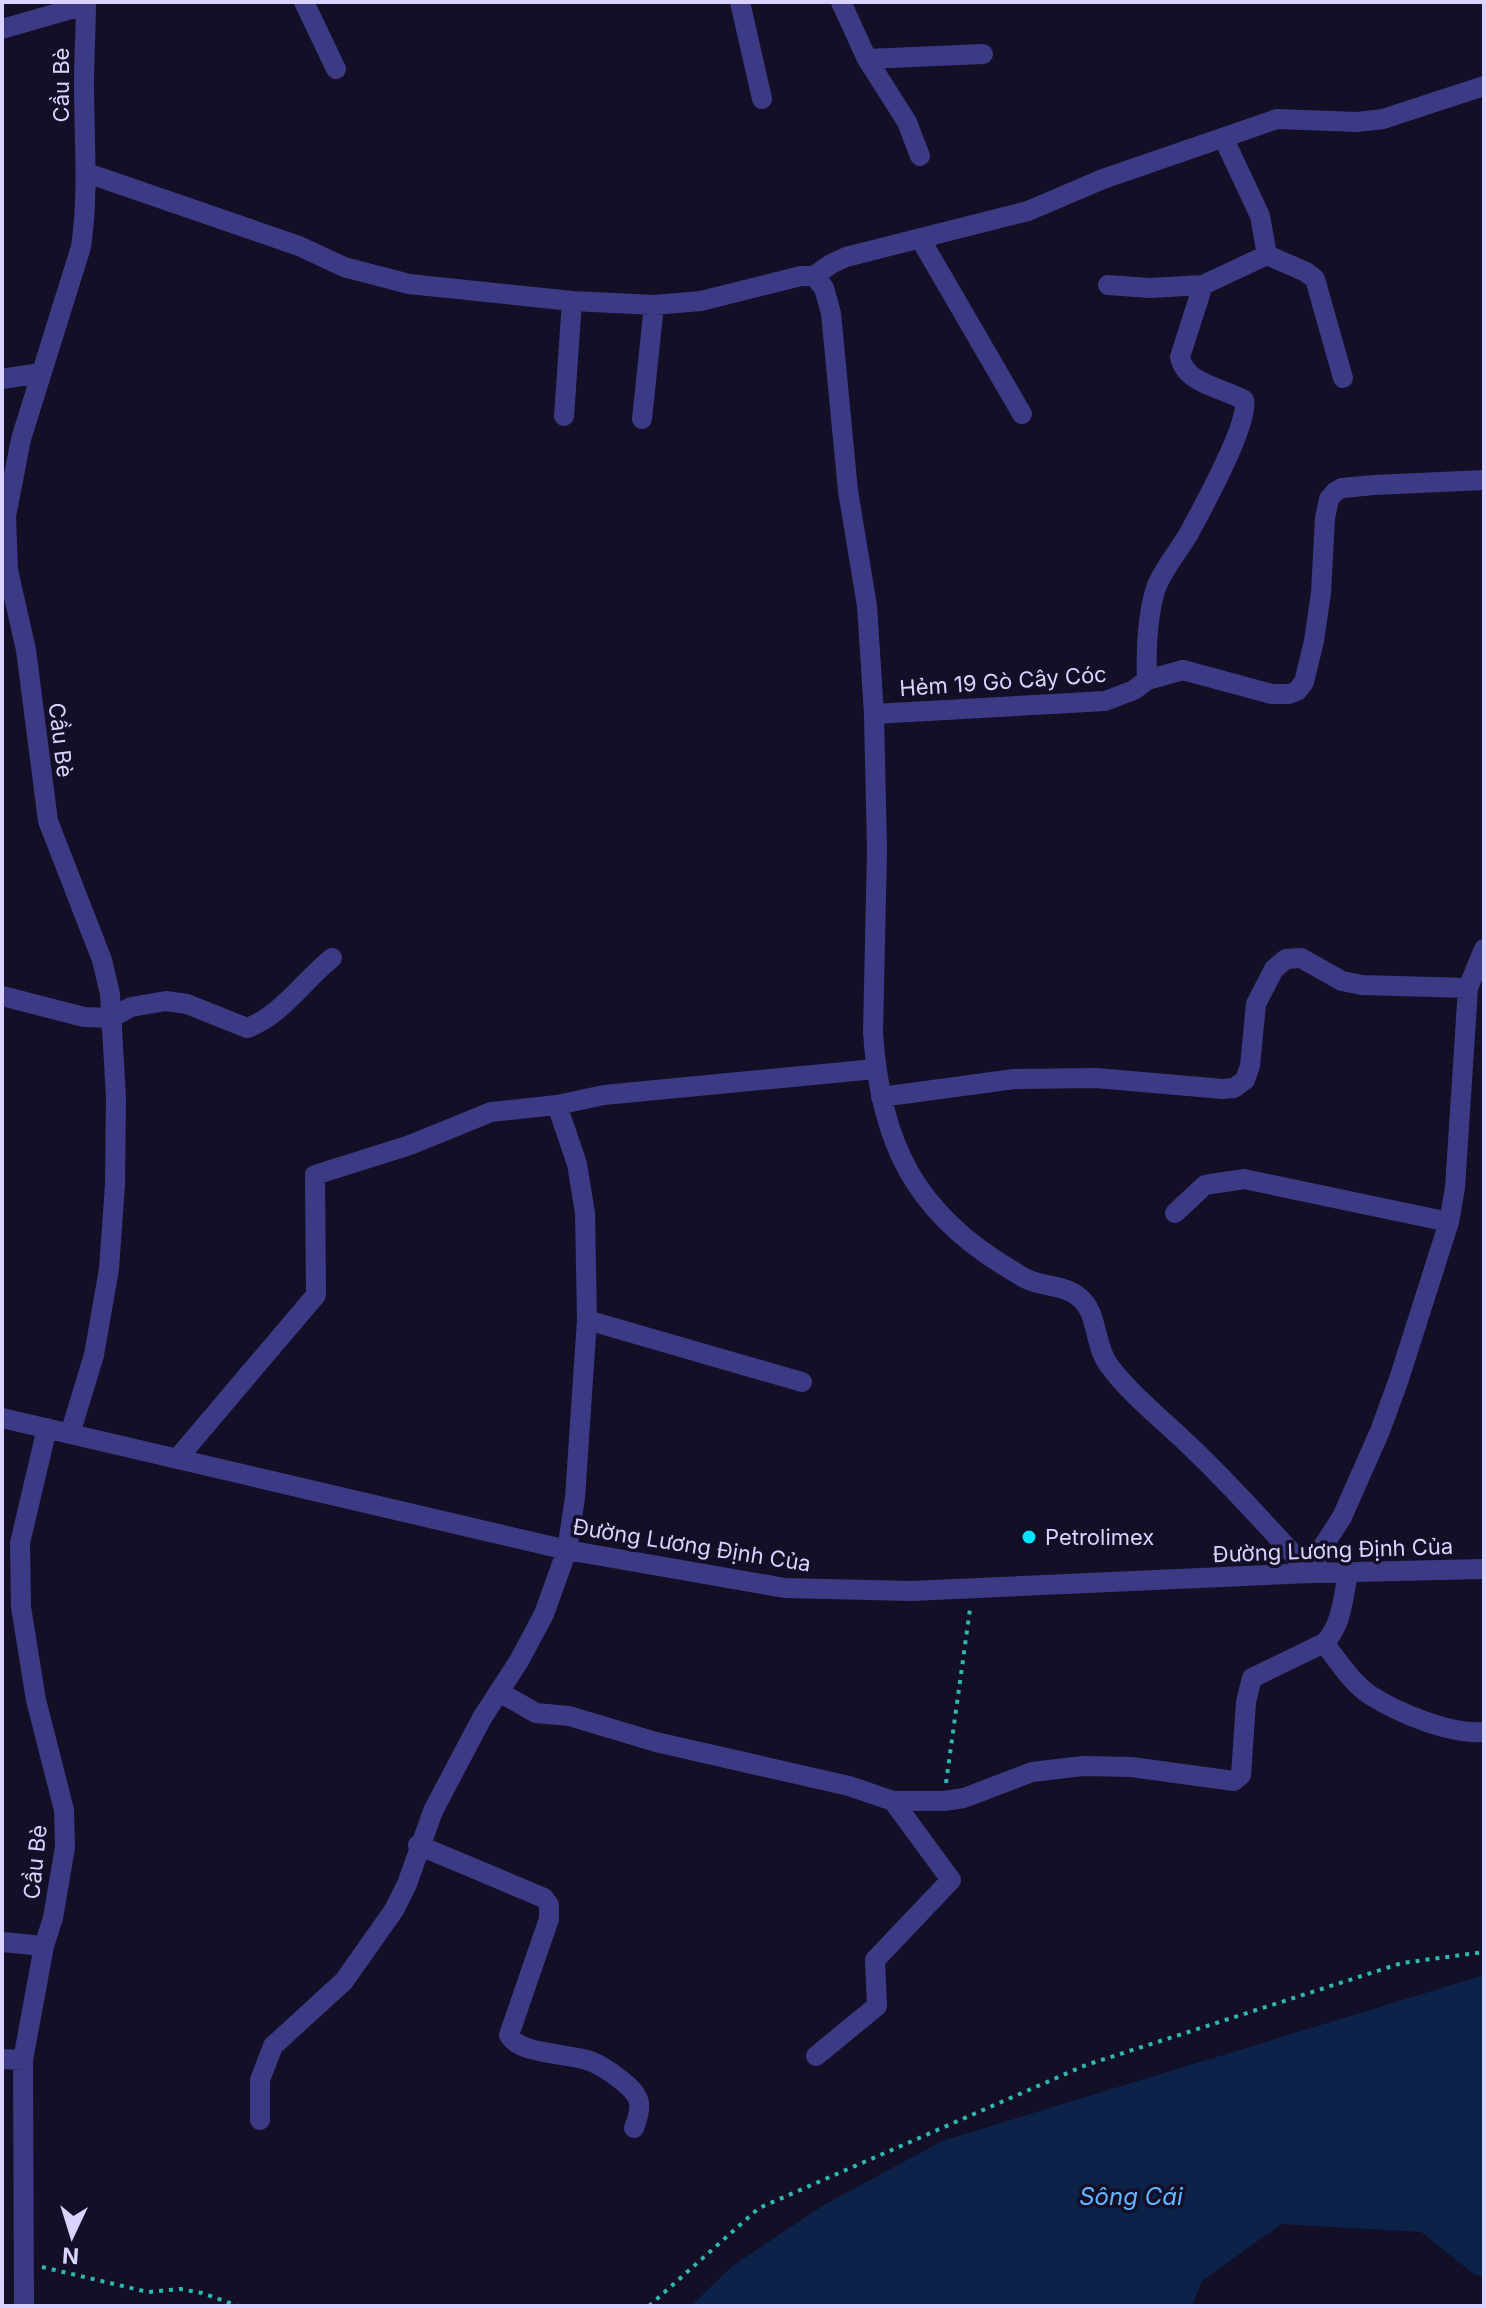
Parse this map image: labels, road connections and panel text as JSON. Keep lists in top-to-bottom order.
{
  "streets": {
    "street": ["Cầu Bè", "Hẻm 19 Gò Cây Cóc", "Đường Lương Định Của"]
  },
  "crossings": [
    ["Cầu Bè", "Đường Lương Định Của"]
  ],
  "water": ["Sông Cái"],
  "places": ["Petrolimex"],
  "north": "bottom"
}
